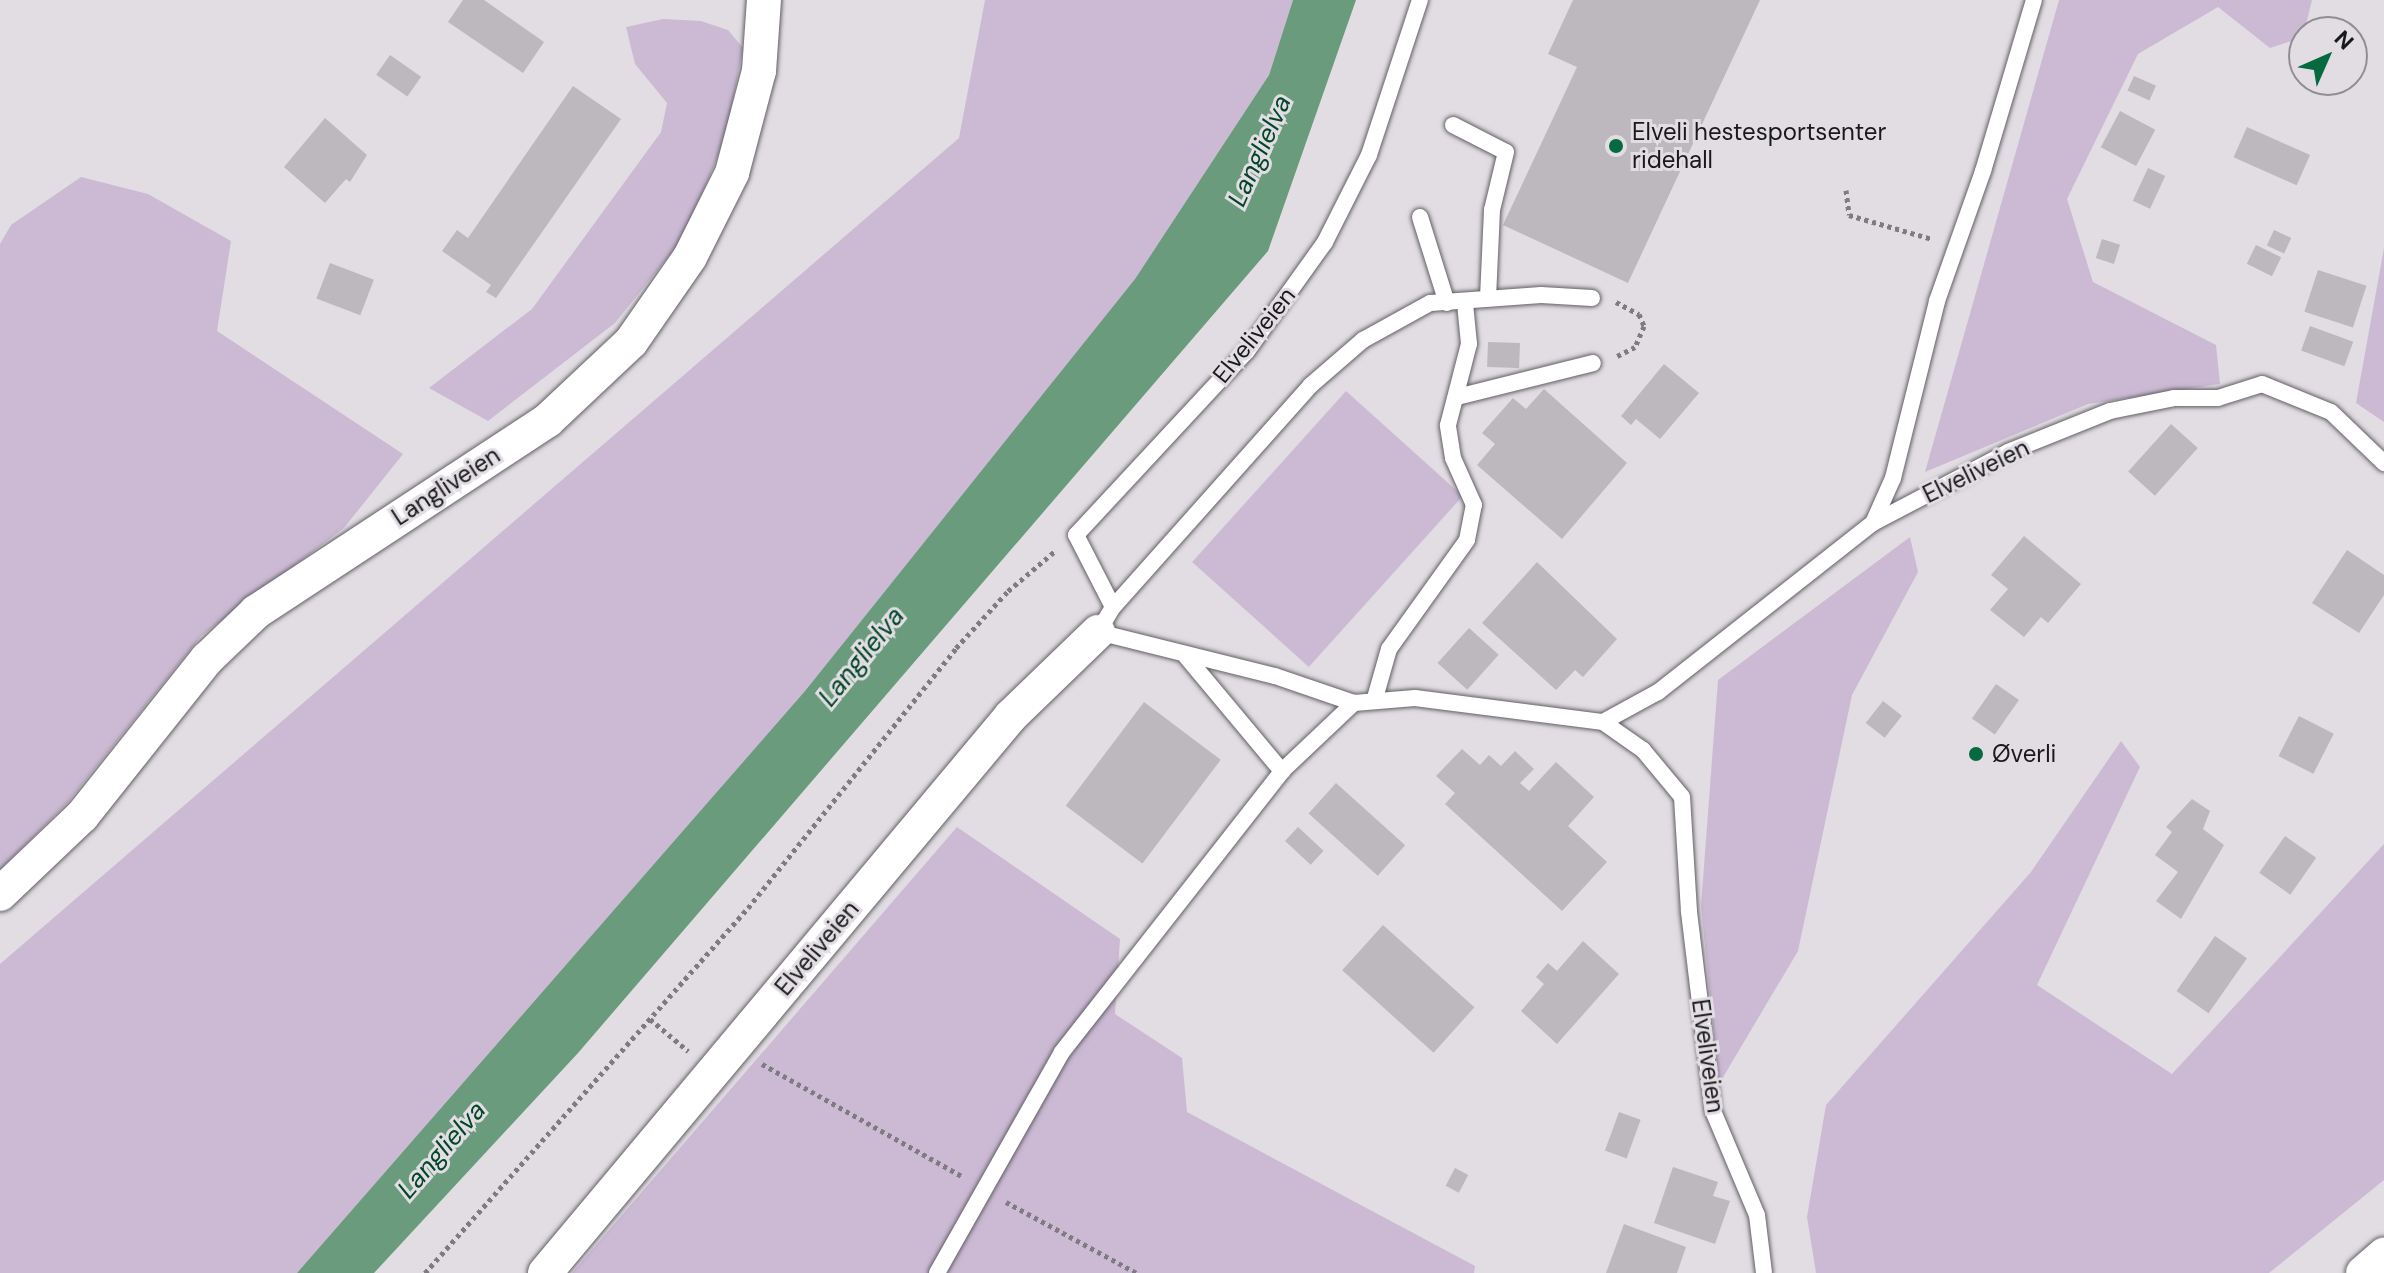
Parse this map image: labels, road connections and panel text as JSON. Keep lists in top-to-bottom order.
{
  "streets": {
    "street": ["Elveliveien", "Langliveien"]
  },
  "water": ["Langlielva"],
  "places": ["Elveli hestesportsenter ridehall", "Øverli"],
  "north": "top right"
}
